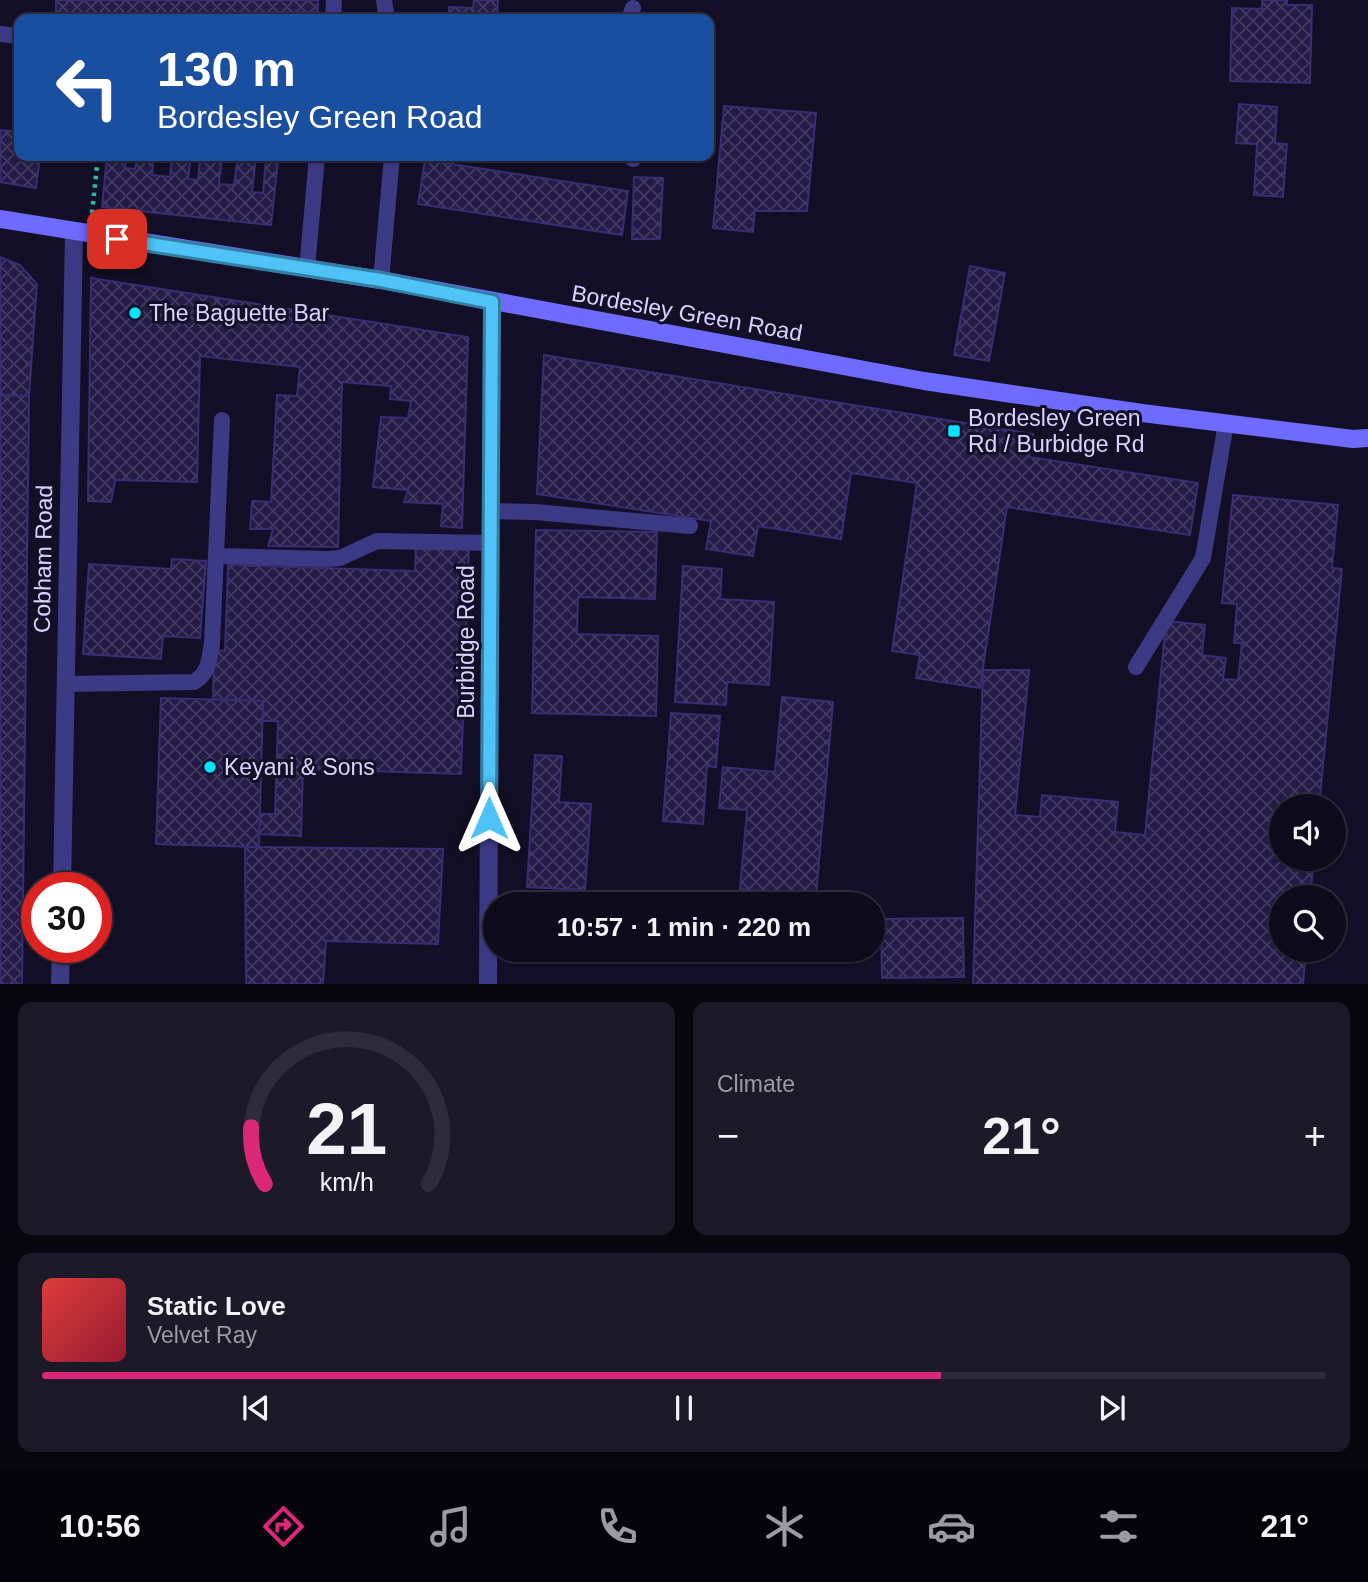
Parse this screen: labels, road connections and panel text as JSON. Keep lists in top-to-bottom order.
{
  "streets": {
    "main road": ["Bordesley Green Road"],
    "street": ["Cobham Road", "Burbidge Road"]
  },
  "crossings": [
    ["Bordesley Green Road", "Cobham Road"],
    ["Bordesley Green Road", "Burbidge Road"]
  ],
  "places": {
    "other": ["The Baguette Bar", "Keyani & Sons"],
    "transit": ["Bordesley Green Rd / Burbidge Rd"]
  },
  "page": {
    "turn": ["130 m", "Bordesley Green Road"],
    "limit": "30",
    "trip": "10:57 · 1 min · 220 m",
    "tile": "Climate",
    "heat": ["−", "21°", "+"],
    "song": ["Static Love", "Velvet Ray"],
    "tabs": ["10:56", "21°"],
    "gauge": ["21", "km/h"]
  }
}
